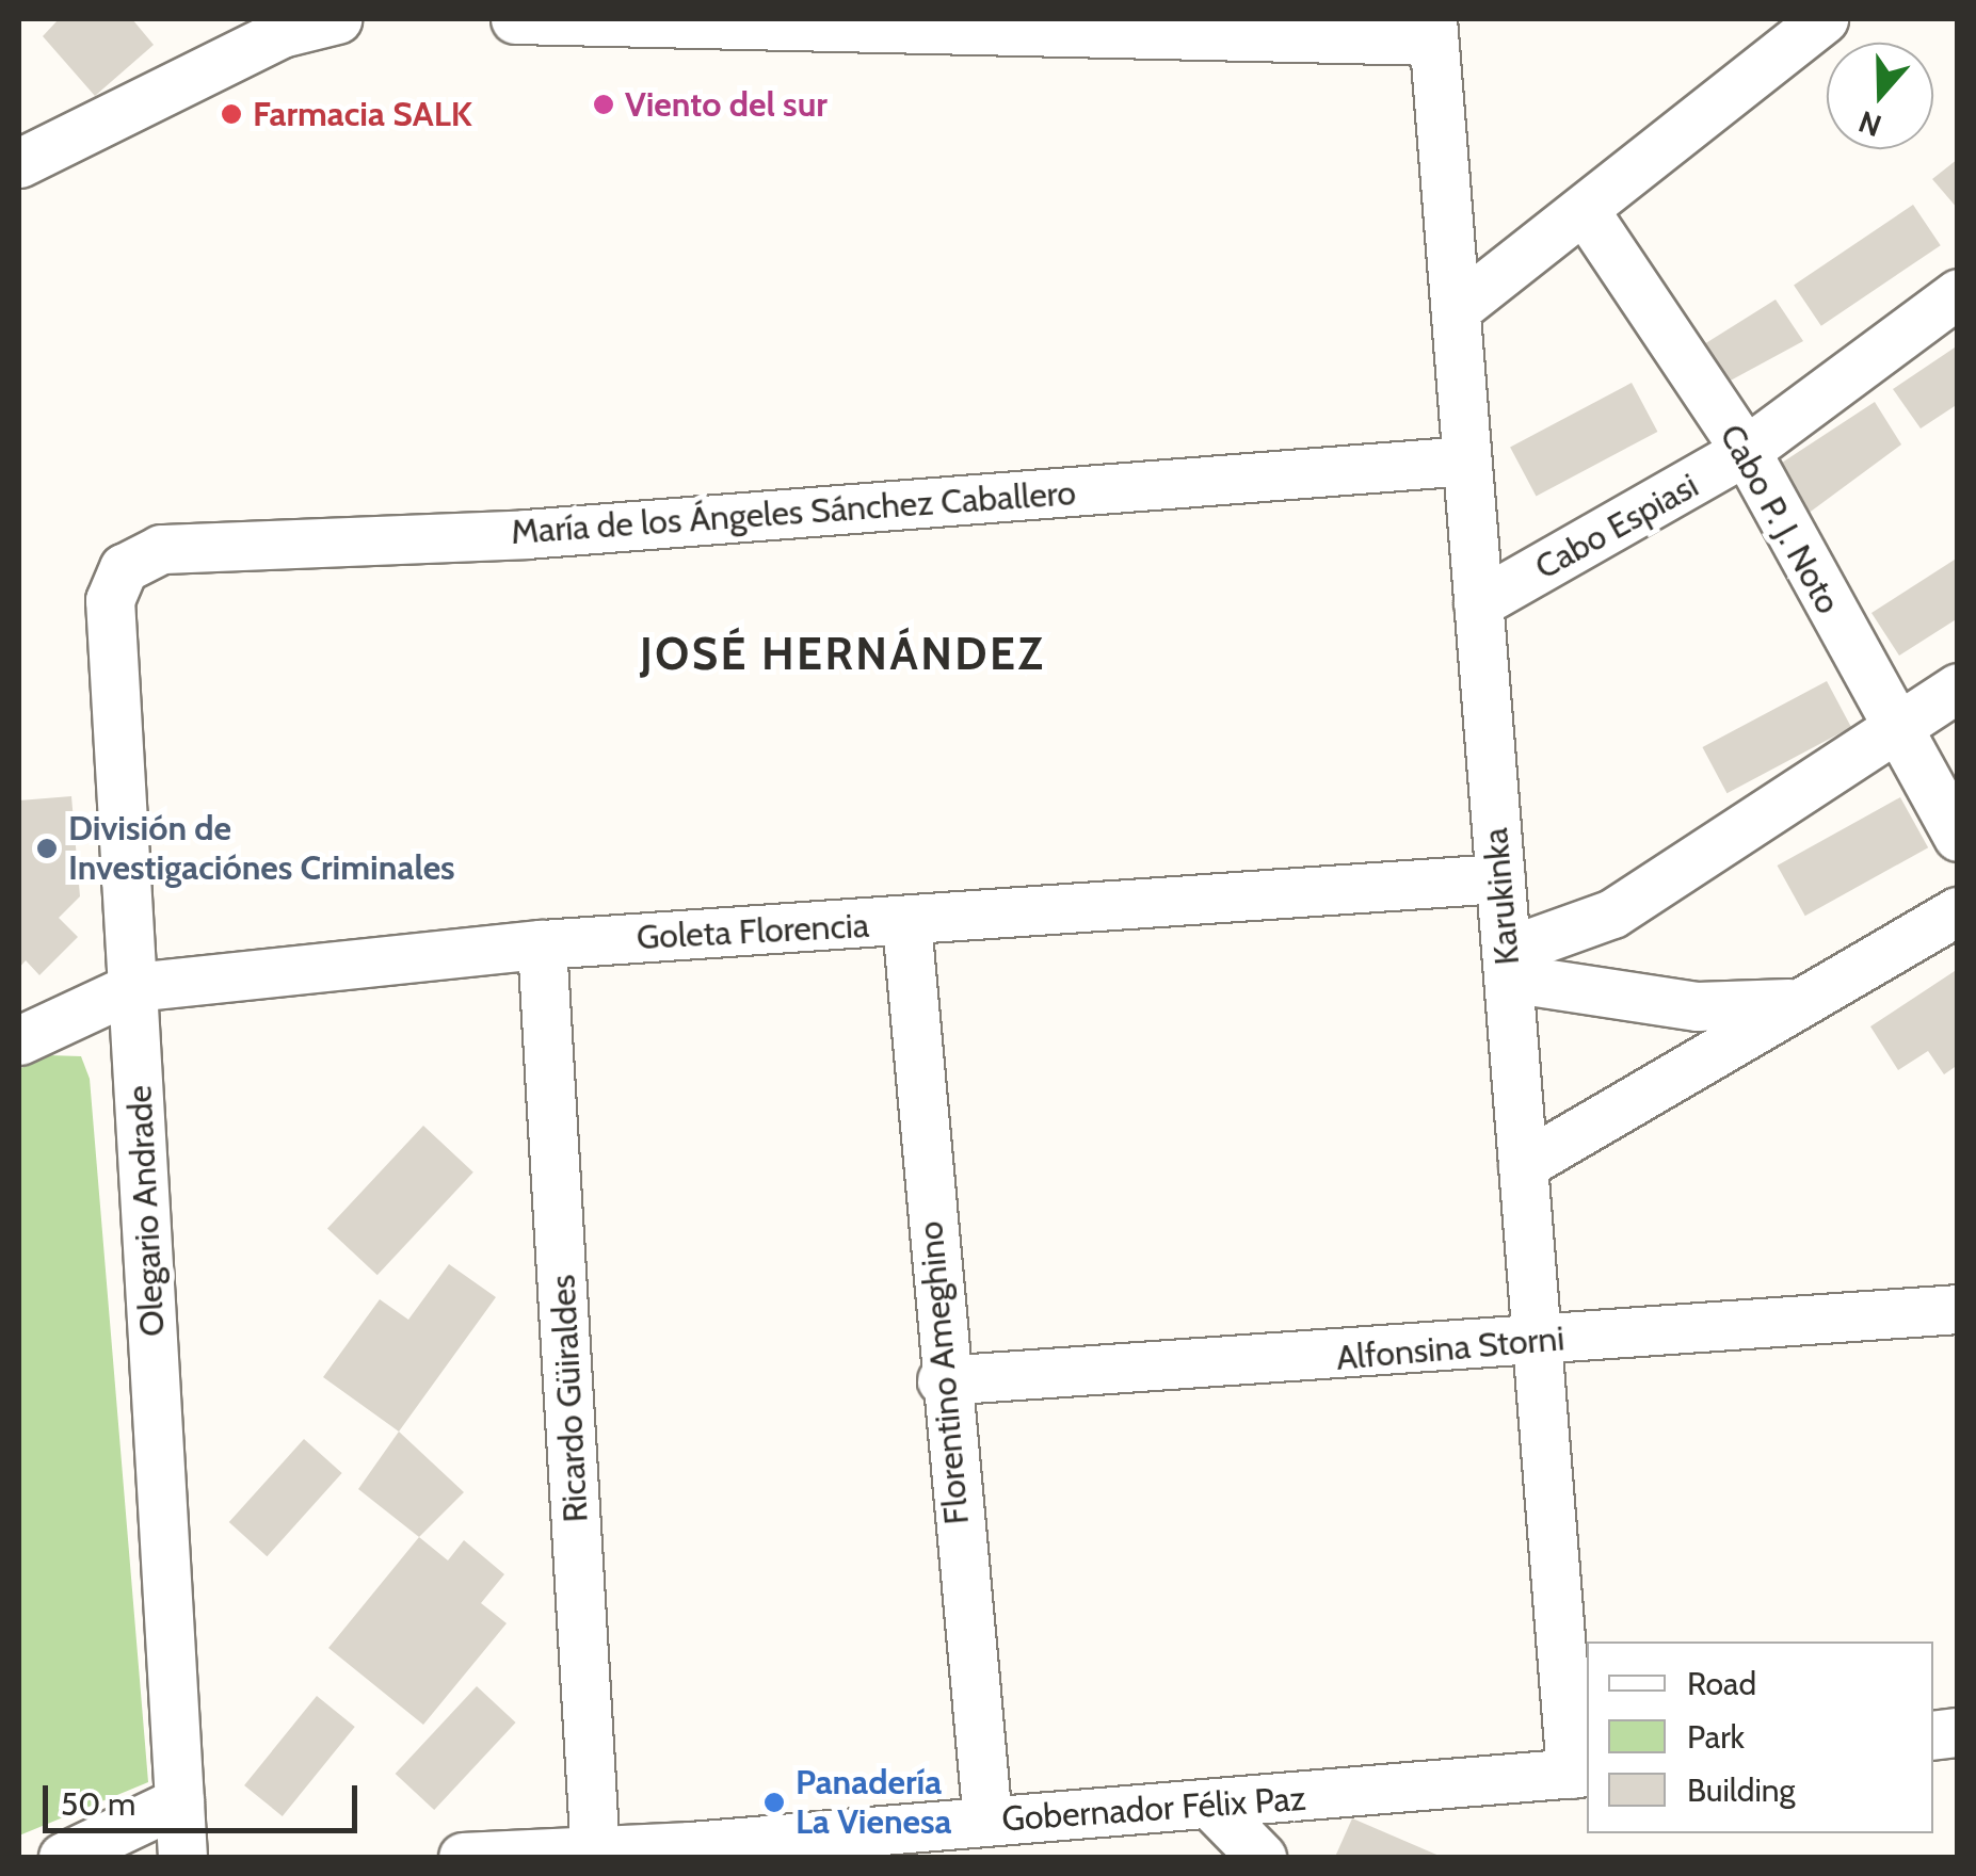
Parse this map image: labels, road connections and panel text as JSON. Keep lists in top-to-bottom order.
{
  "streets": {
    "street": [
      "María de los Ángeles Sánchez Caballero",
      "Cabo P. J. Noto",
      "Cabo Espiasi",
      "Karukinka",
      "Goleta Florencia",
      "Olegario Andrade",
      "Alfonsina Storni",
      "Florentino Ameghino",
      "Ricardo Güiraldes",
      "Gobernador Félix Paz"
    ]
  },
  "crossings": [
    ["María de los Ángeles Sánchez Caballero", "Karukinka"],
    ["María de los Ángeles Sánchez Caballero", "Olegario Andrade"],
    ["Cabo P. J. Noto", "Cabo Espiasi"],
    ["Cabo Espiasi", "Karukinka"],
    ["Karukinka", "Goleta Florencia"],
    ["Karukinka", "Alfonsina Storni"],
    ["Karukinka", "Gobernador Félix Paz"],
    ["Goleta Florencia", "Olegario Andrade"],
    ["Goleta Florencia", "Florentino Ameghino"],
    ["Goleta Florencia", "Ricardo Güiraldes"],
    ["Alfonsina Storni", "Florentino Ameghino"],
    ["Florentino Ameghino", "Gobernador Félix Paz"],
    ["Ricardo Güiraldes", "Gobernador Félix Paz"]
  ],
  "districts": ["JOSÉ HERNÁNDEZ"],
  "places": [
    "Viento del sur",
    "Farmacia SALK",
    "División de Investigaciónes Criminales",
    "Panadería La Vienesa"
  ],
  "legend": ["Road", "Park", "Building"],
  "scale_bar": "50 m",
  "north": "bottom"
}
